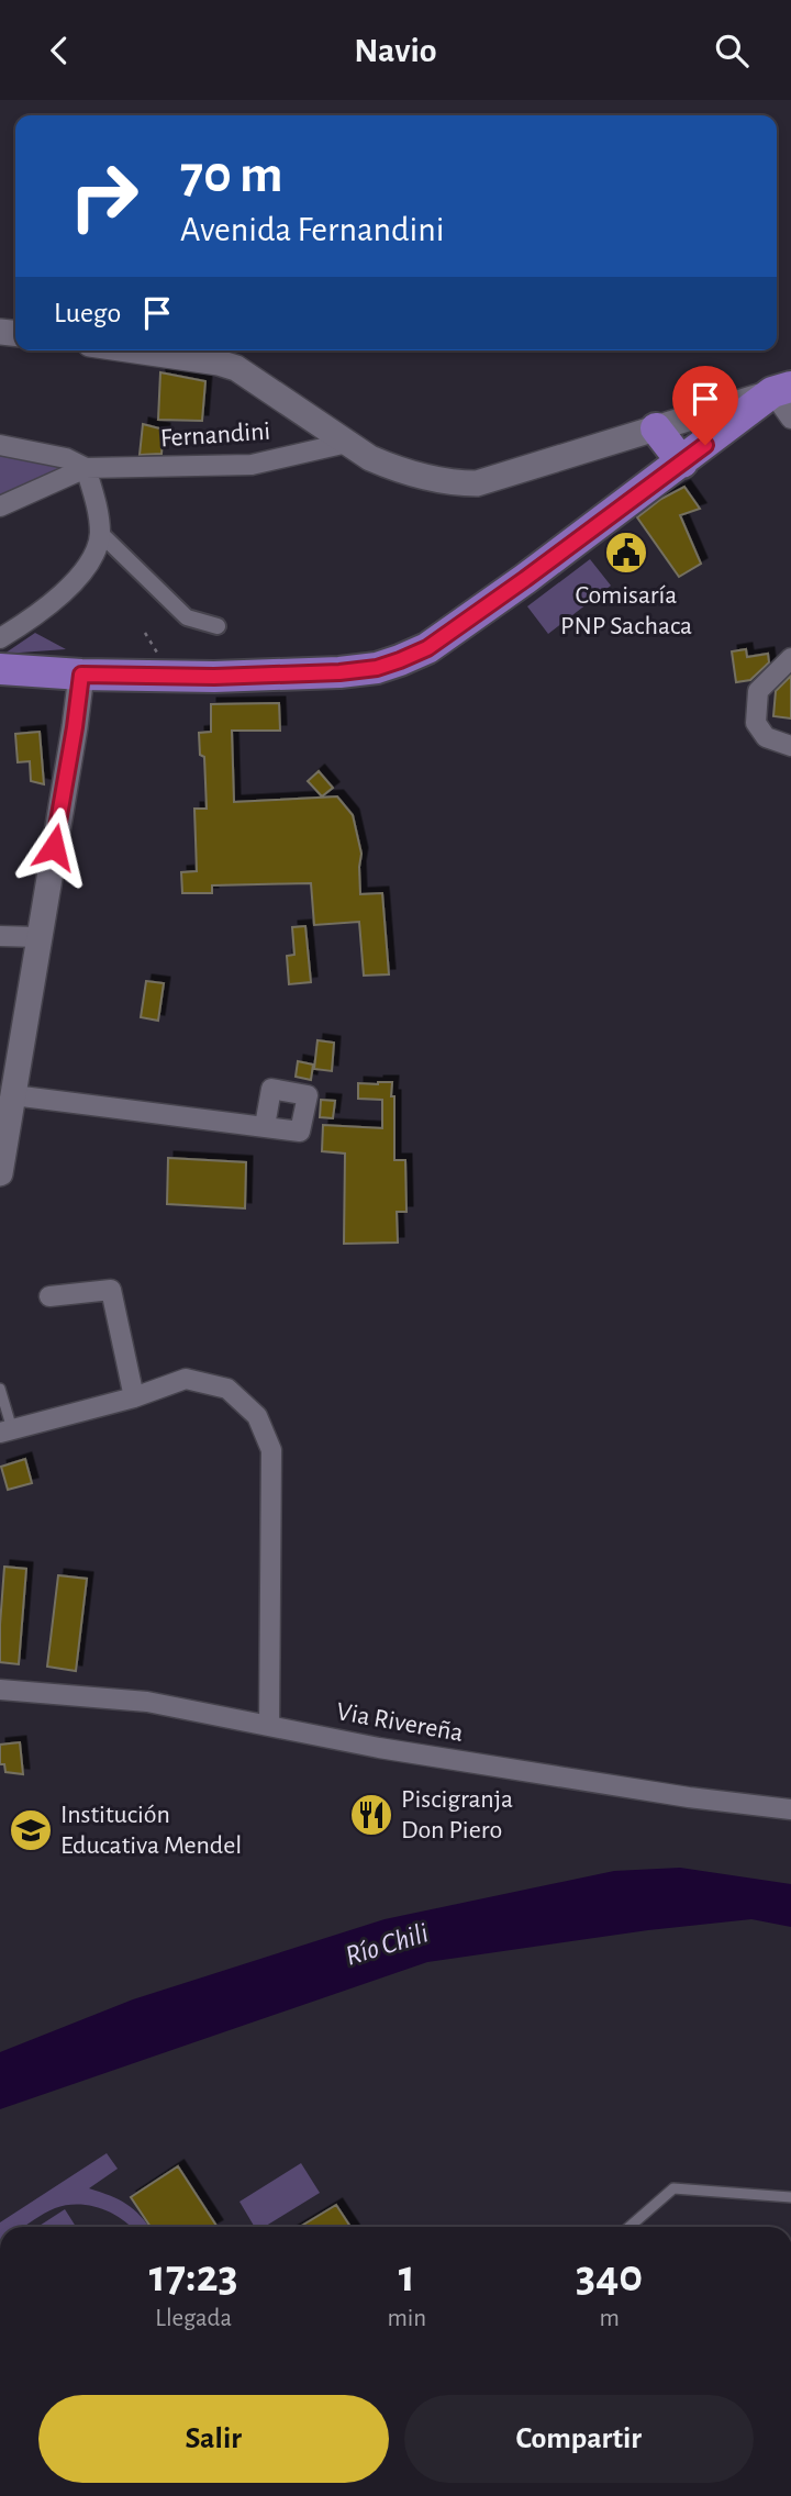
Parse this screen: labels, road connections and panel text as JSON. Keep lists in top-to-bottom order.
{
  "streets": {
    "street": ["Fernandini", "Via Rivereña"]
  },
  "water": ["Río Chili"],
  "places": {
    "public building": ["Comisaría PNP Sachaca"],
    "restaurant": ["Piscigranja Don Piero"],
    "school or university": ["Institución Educativa Mendel"]
  },
  "page": {
    "header": "Navio",
    "turn": ["70 m", "Avenida Fernandini"],
    "then": "Luego",
    "eta": [
      "17:23",
      "Llegada",
      "1",
      "min",
      "340",
      "m"
    ],
    "buttons": ["Salir", "Compartir"]
  }
}
